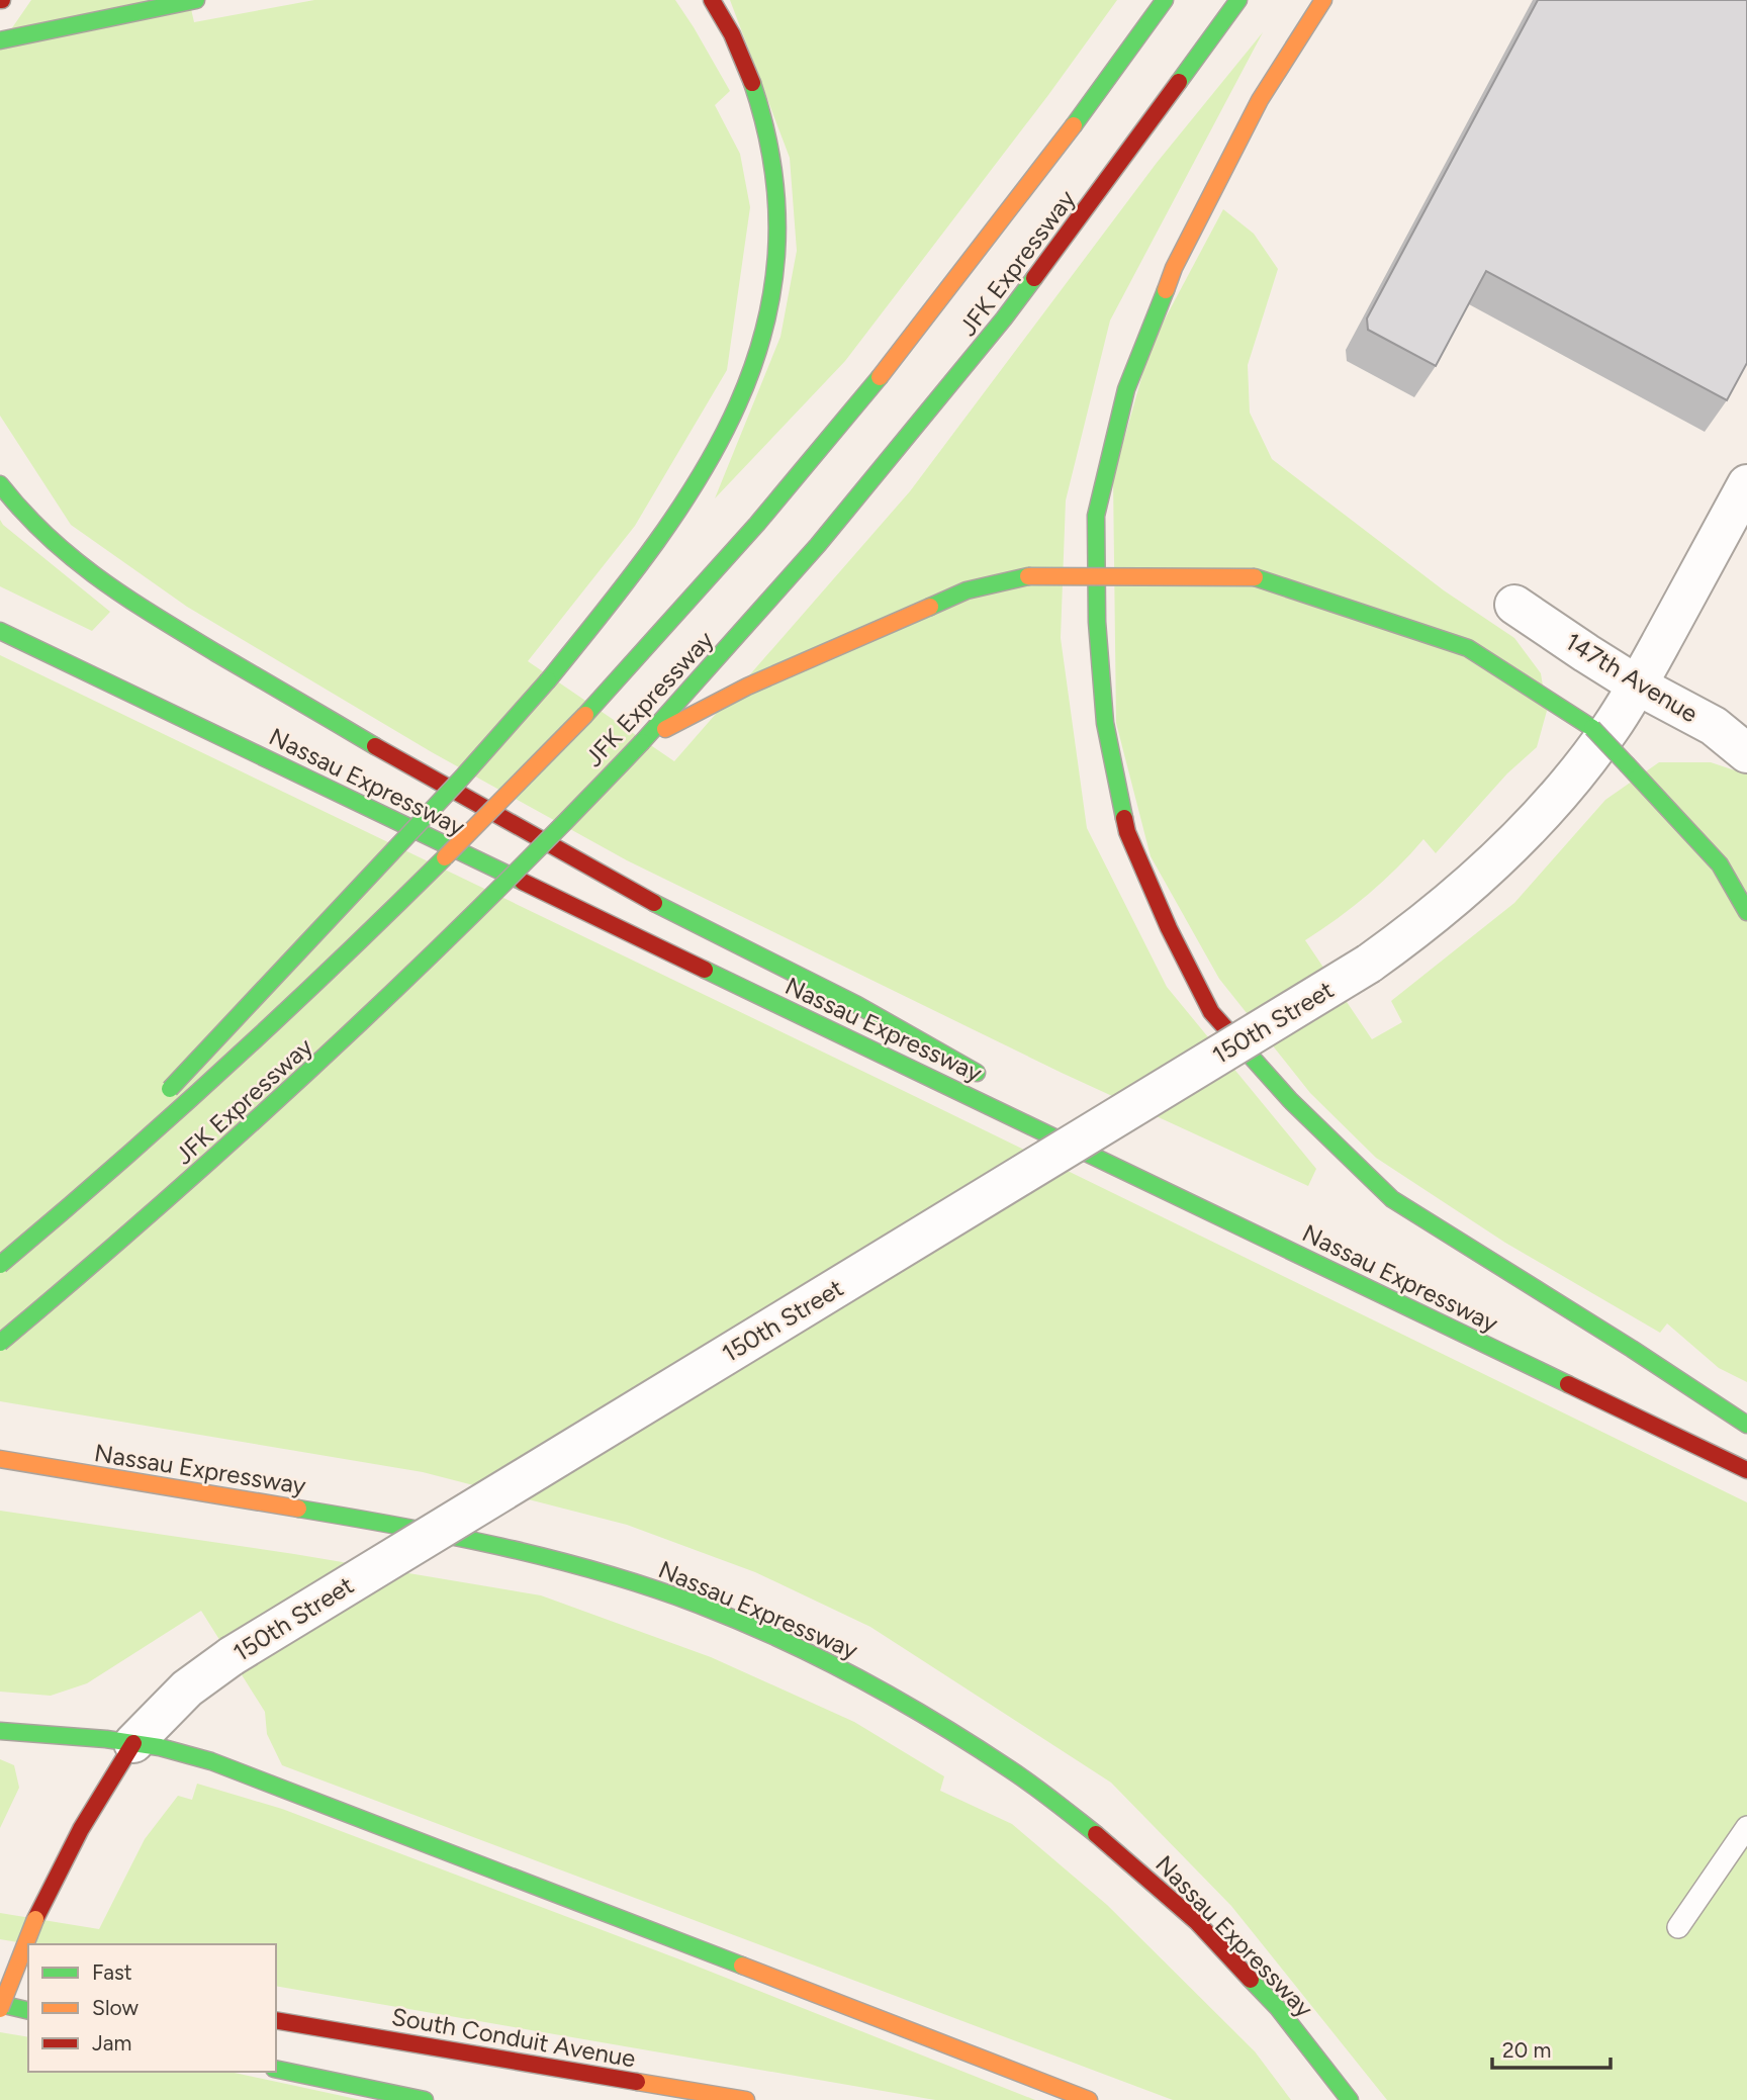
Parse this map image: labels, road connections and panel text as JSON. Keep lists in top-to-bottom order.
{
  "streets": {
    "main road": [
      "JFK Expressway",
      "Nassau Expressway",
      "150th Street",
      "South Conduit Avenue"
    ],
    "street": ["147th Avenue"]
  },
  "crossings": [
    ["147th Avenue", "150th Street"]
  ],
  "legend": ["Fast", "Slow", "Jam"],
  "scale_bar": "20 m"
}
